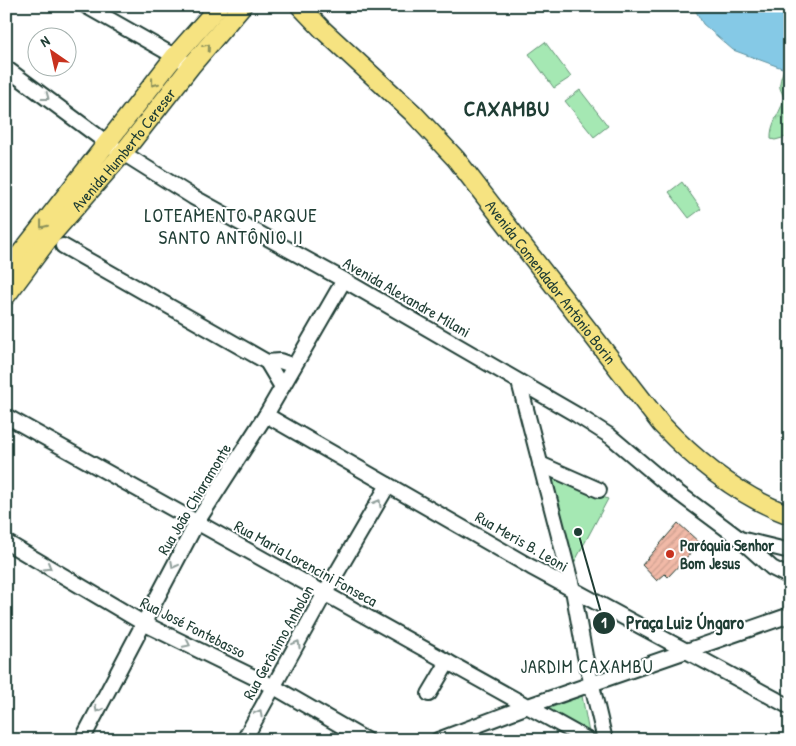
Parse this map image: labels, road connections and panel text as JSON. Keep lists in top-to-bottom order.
{
  "streets": {
    "main road": ["Avenida Humberto Cereser", "Avenida Comendador Antônio Borin"],
    "street": [
      "Avenida Alexandre Milani",
      "Rua João Chiaramonte",
      "Rua Meris B. Leoni",
      "Rua Maria Lorencini Fonseca",
      "Rua José Fontebasso",
      "Rua Gerônimo Anholon"
    ]
  },
  "crossings": [
    ["Avenida Humberto Cereser", "Avenida Alexandre Milani"],
    ["Avenida Alexandre Milani", "Rua João Chiaramonte"],
    ["Rua João Chiaramonte", "Rua Meris B. Leoni"],
    ["Rua João Chiaramonte", "Rua Maria Lorencini Fonseca"],
    ["Rua João Chiaramonte", "Rua José Fontebasso"],
    ["Rua Meris B. Leoni", "Rua Gerônimo Anholon"],
    ["Rua Maria Lorencini Fonseca", "Rua Gerônimo Anholon"],
    ["Rua José Fontebasso", "Rua Gerônimo Anholon"]
  ],
  "one_way": ["Rua João Chiaramonte", "Rua José Fontebasso", "Rua Gerônimo Anholon"],
  "districts": ["CAXAMBU", "LOTEAMENTO PARQUE SANTO ANTÔNIO II", "JARDIM CAXAMBU"],
  "places": ["Praça Luiz Úngaro", "Paróquia Senhor Bom Jesus"],
  "north": "top left"
}
